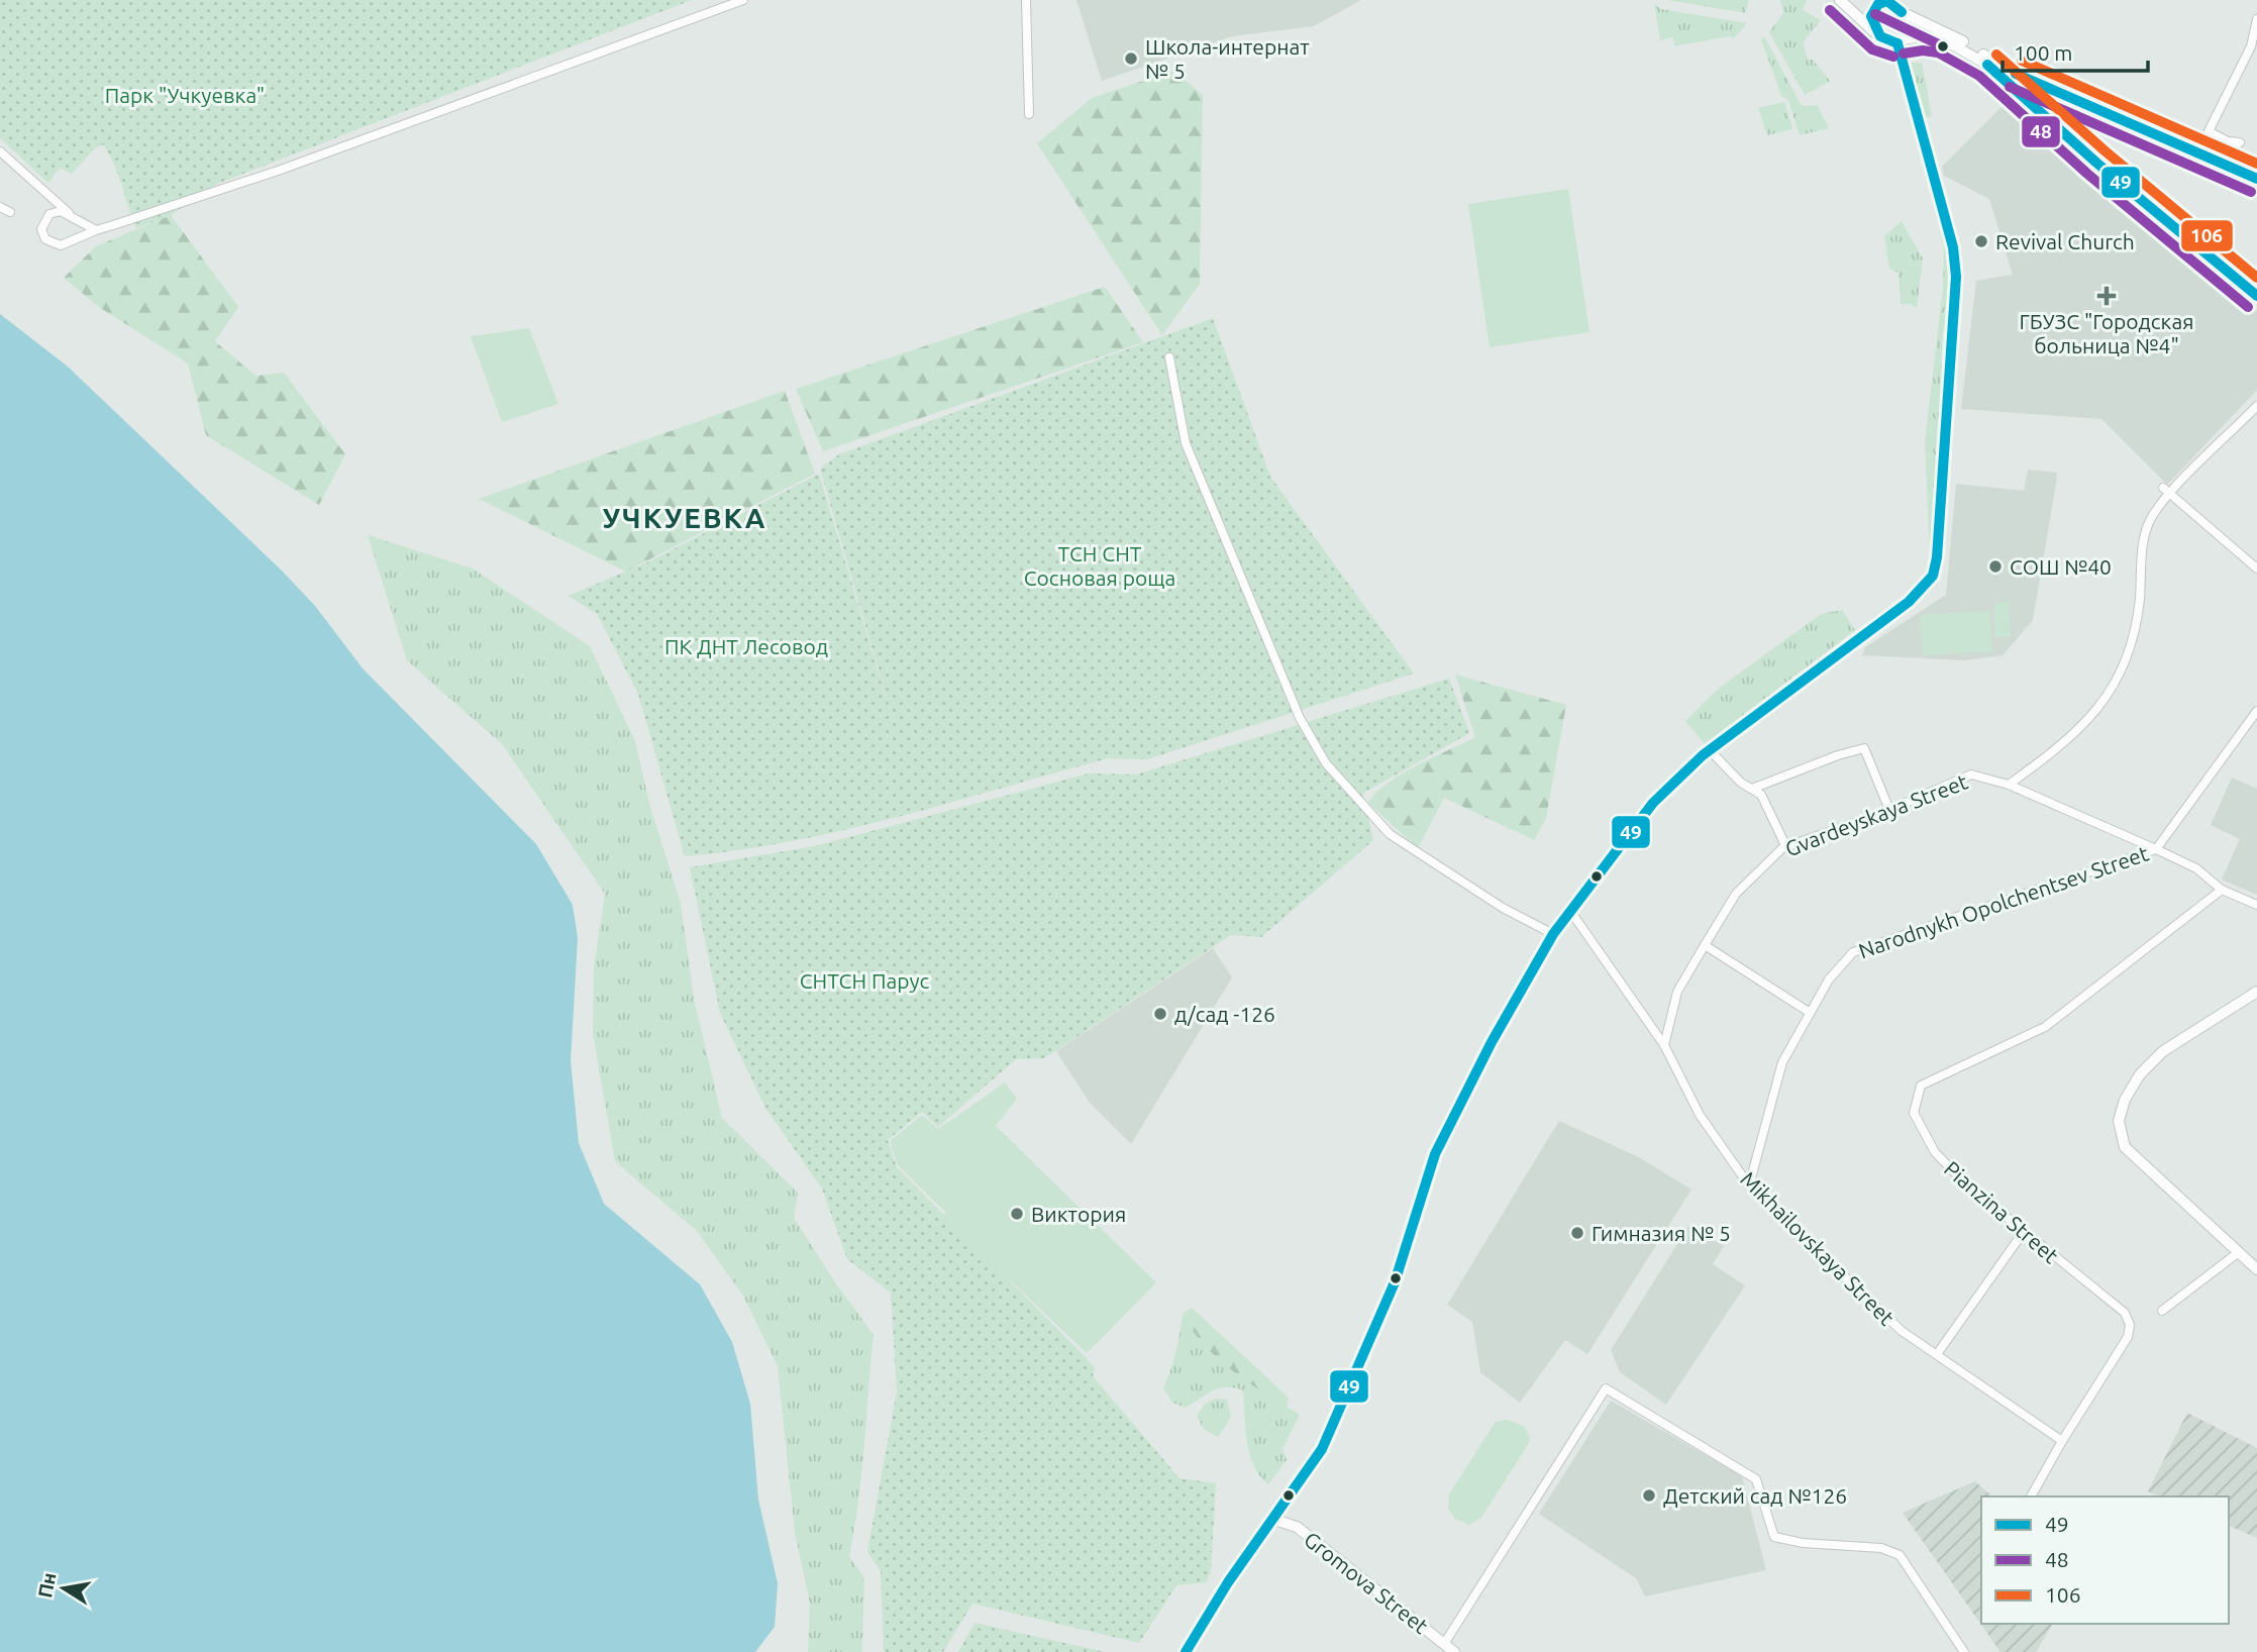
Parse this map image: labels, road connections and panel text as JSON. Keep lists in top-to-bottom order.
{
  "streets": {
    "street": [
      "Gvardeyskaya Street",
      "Narodnykh Opolchentsev Street",
      "Pianzina Street",
      "Mikhailovskaya Street",
      "Gromova Street"
    ]
  },
  "crossings": [
    ["Gvardeyskaya Street", "Narodnykh Opolchentsev Street"],
    ["Gvardeyskaya Street", "Pianzina Street"],
    ["Gvardeyskaya Street", "Mikhailovskaya Street"],
    ["Narodnykh Opolchentsev Street", "Mikhailovskaya Street"],
    ["Pianzina Street", "Mikhailovskaya Street"]
  ],
  "districts": ["УЧКУЕВКА"],
  "parks": [
    "Парк \"Учкуевка\"",
    "ТСН СНТ Сосновая роща",
    "ПК ДНТ Лесовод",
    "СНТСН Парус"
  ],
  "places": {
    "other": [
      "Школа-интернат № 5",
      "Revival Church",
      "СОШ №40",
      "д/сад -126",
      "Виктория",
      "Гимназия № 5",
      "Детский сад №126"
    ],
    "health": ["ГБУЗС \"Городская больница №4\""]
  },
  "lines": ["transit line 49", "transit line 48", "transit line 106"],
  "legend": ["49", "48", "106"],
  "scale_bar": "100 m",
  "north": "left"
}
